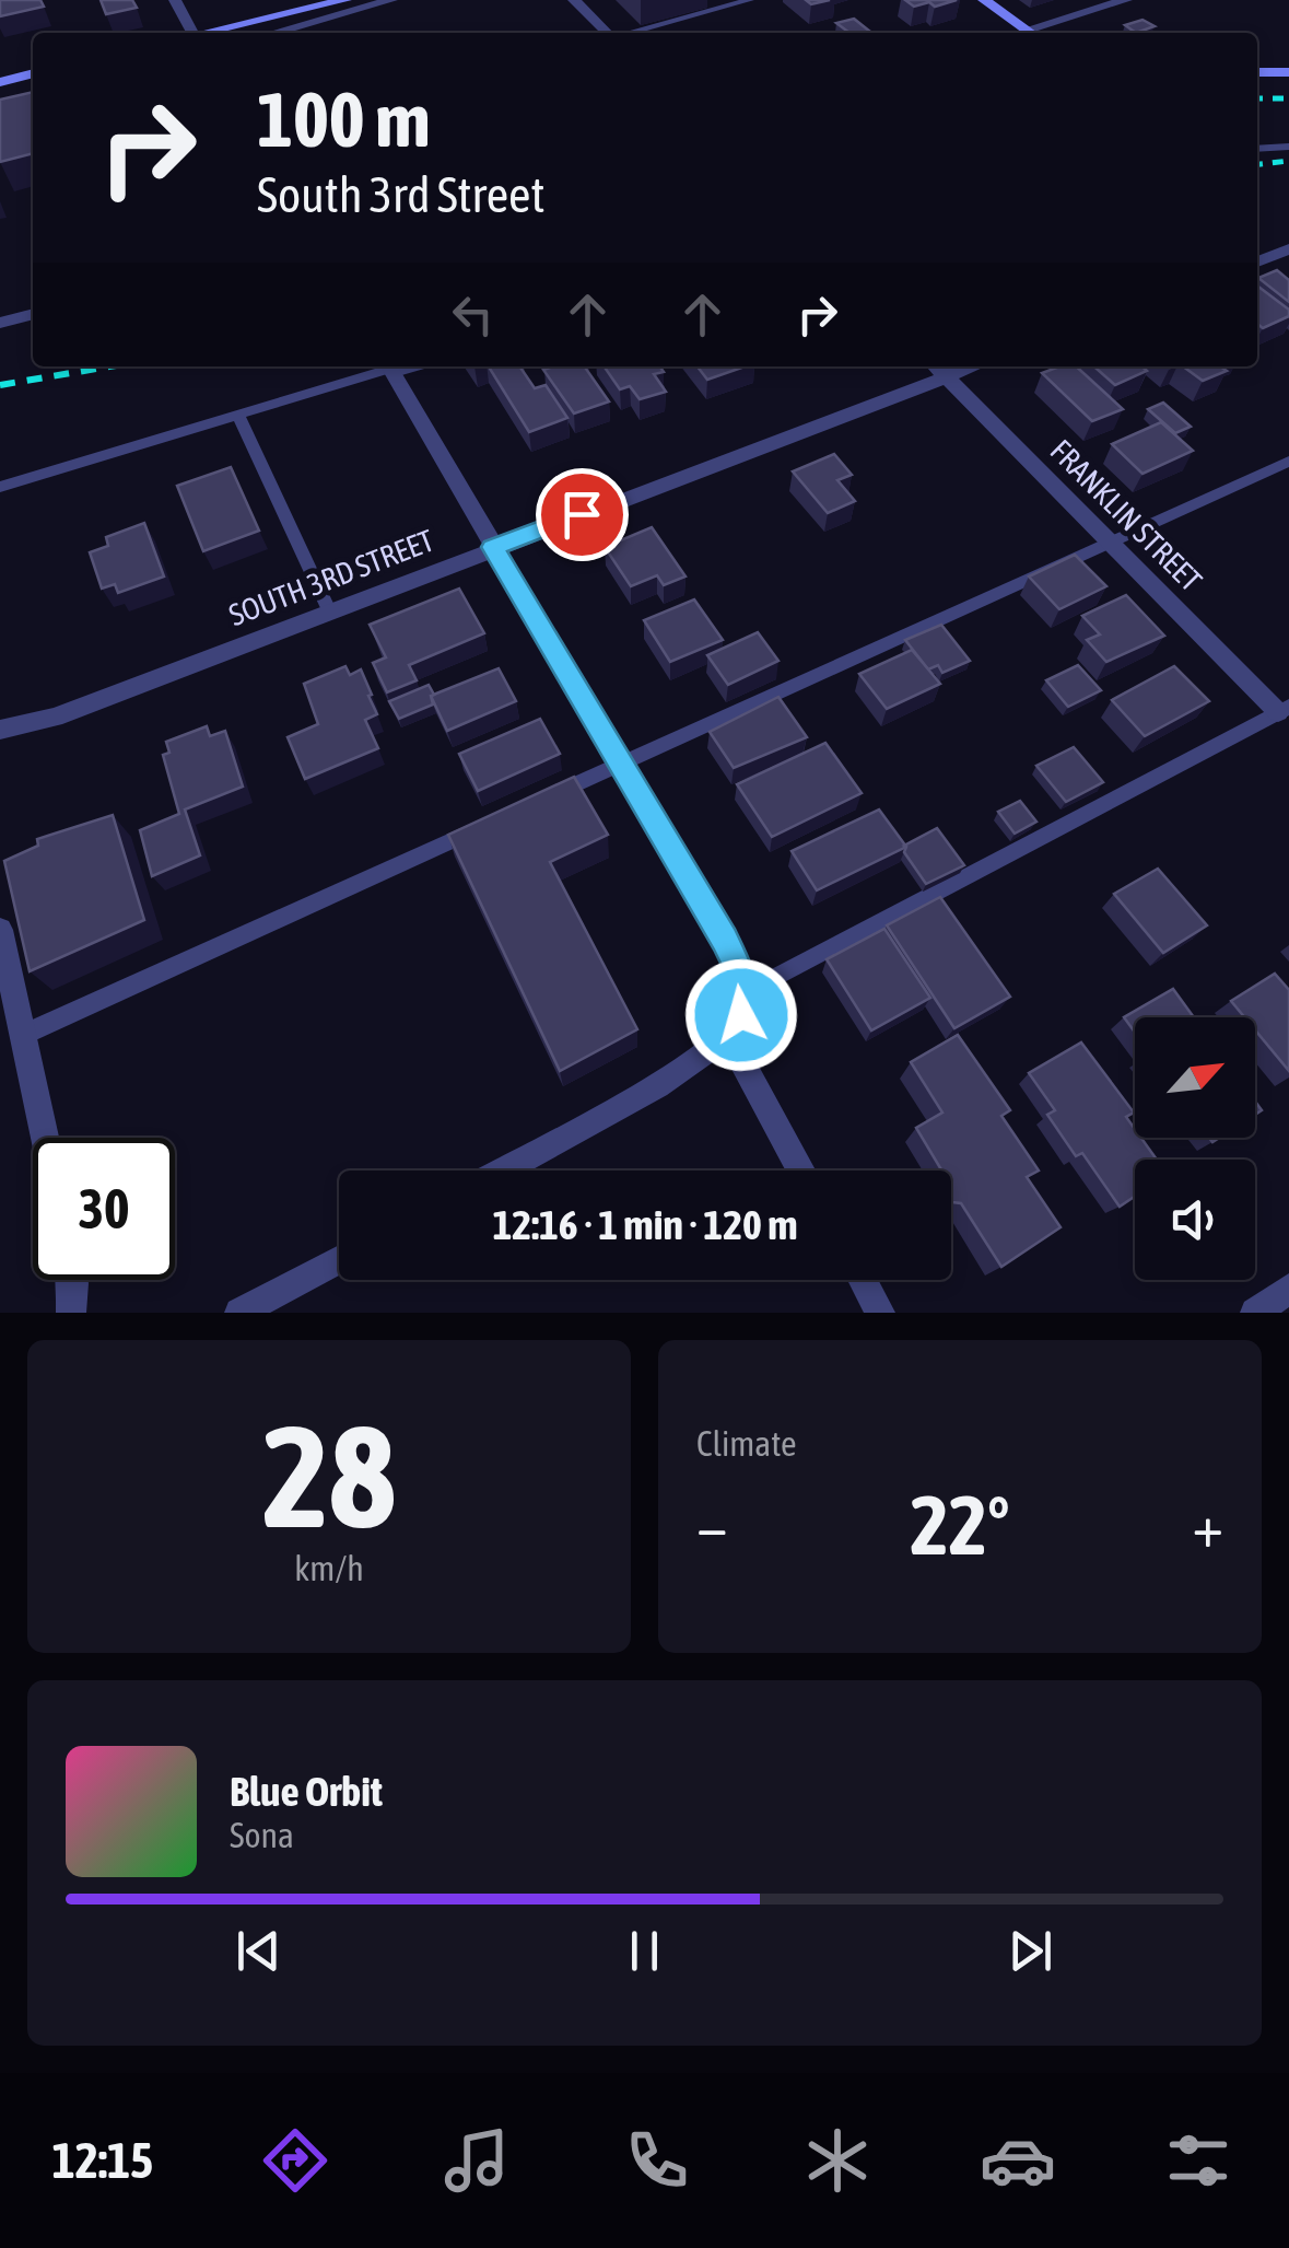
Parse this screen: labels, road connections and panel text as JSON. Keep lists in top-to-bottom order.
{
  "streets": {
    "street": ["FRANKLIN STREET", "SOUTH 3RD STREET"]
  },
  "crossings": [
    ["FRANKLIN STREET", "SOUTH 3RD STREET"]
  ],
  "north": "top right",
  "page": {
    "turn": ["100 m", "South 3rd Street"],
    "limit": "30",
    "trip": "12:16 · 1 min · 120 m",
    "tile": [
      ["28", "km/h"],
      "Climate"
    ],
    "heat": ["−", "22°", "+"],
    "song": ["Blue Orbit", "Sona"],
    "tabs": "12:15"
  }
}
